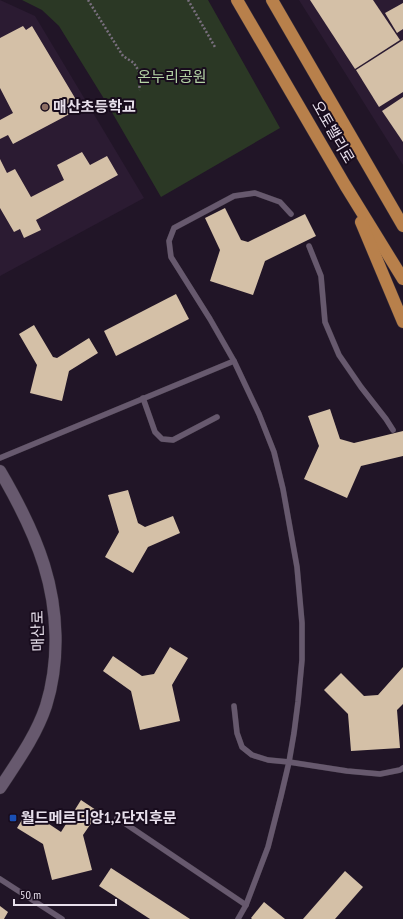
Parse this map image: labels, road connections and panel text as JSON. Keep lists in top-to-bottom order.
{
  "streets": {
    "highway": ["오토밸리로"],
    "street": ["매산로"]
  },
  "parks": ["온누리공원"],
  "places": {
    "other": ["매산초등학교"],
    "transit": ["월드메르디앙1,2단지후문"]
  },
  "scale_bar": "50 m"
}
